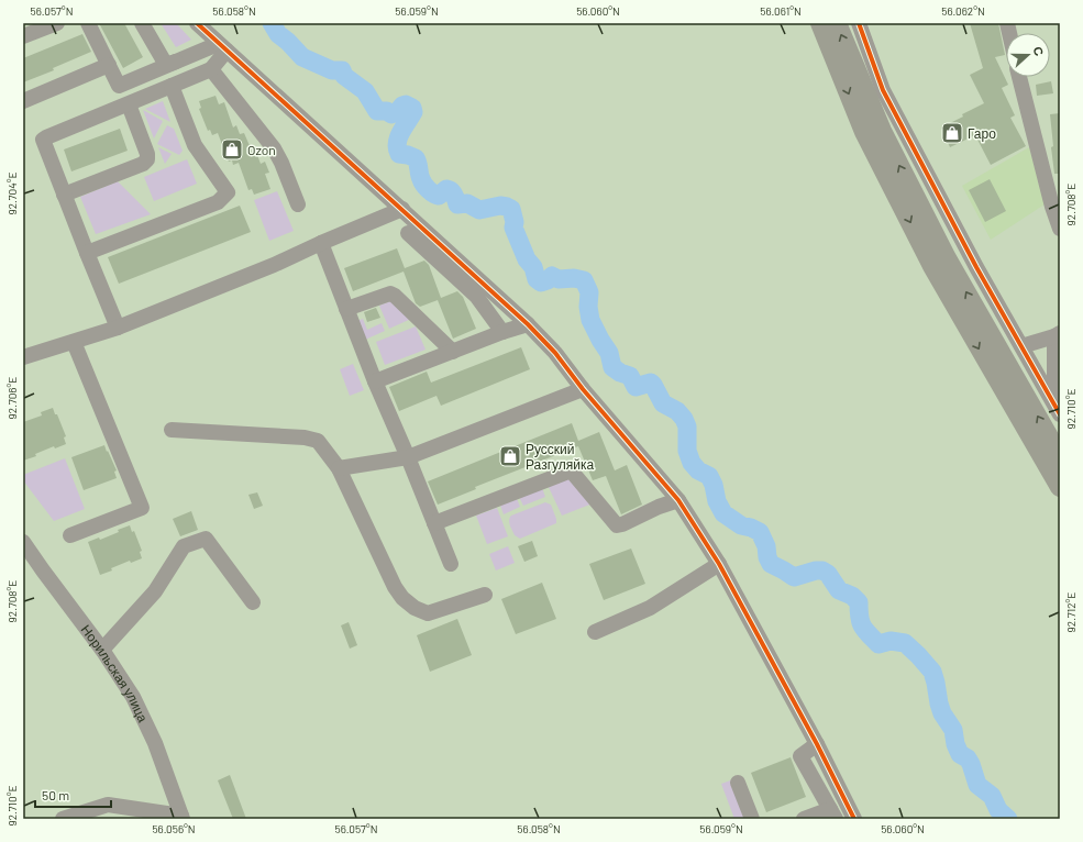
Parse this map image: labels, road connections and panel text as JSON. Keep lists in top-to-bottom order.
{
  "streets": {
    "street": ["Норильская улица"]
  },
  "places": {
    "shop": ["Гаро", "Ozon", "Русский Разгуляйка"]
  },
  "scale_bar": "50 m",
  "north": "right",
  "coordinates": [
    "56.057°N",
    "56.058°N",
    "56.059°N",
    "56.060°N",
    "56.061°N",
    "56.062°N",
    "92.704°E",
    "92.708°E",
    "92.706°E",
    "92.710°E",
    "92.712°E",
    "56.056°N"
  ]
}
